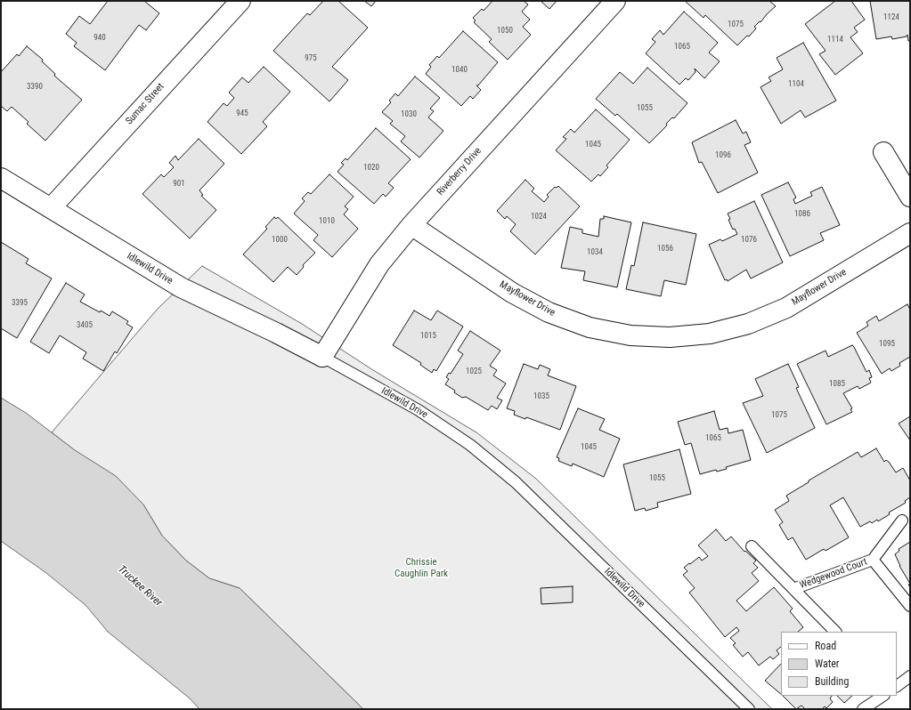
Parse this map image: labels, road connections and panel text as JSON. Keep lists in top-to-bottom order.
{
  "streets": {
    "street": [
      "Sumac Street",
      "Riverberry Drive",
      "Idlewild Drive",
      "Mayflower Drive"
    ],
    "lane": ["Wedgewood Court"]
  },
  "crossings": [
    ["Sumac Street", "Idlewild Drive"],
    ["Riverberry Drive", "Idlewild Drive"],
    ["Riverberry Drive", "Mayflower Drive"]
  ],
  "water": ["Truckee River"],
  "parks": ["Chrissie Caughlin Park"],
  "house_numbers": [
    "1124",
    "1075",
    "1050",
    "940",
    "1114",
    "1065",
    "975",
    "1040",
    "1104",
    "3390",
    "1055",
    "945",
    "1030",
    "1045",
    "1096",
    "1020",
    "901",
    "1086",
    "1024",
    "1010",
    "1000",
    "1076",
    "1056",
    "1034",
    "3395",
    "3405",
    "1015",
    "1095",
    "1025",
    "1085",
    "1035",
    "1075",
    "1065",
    "1045",
    "1055"
  ],
  "legend": ["Road", "Water", "Building"]
}
